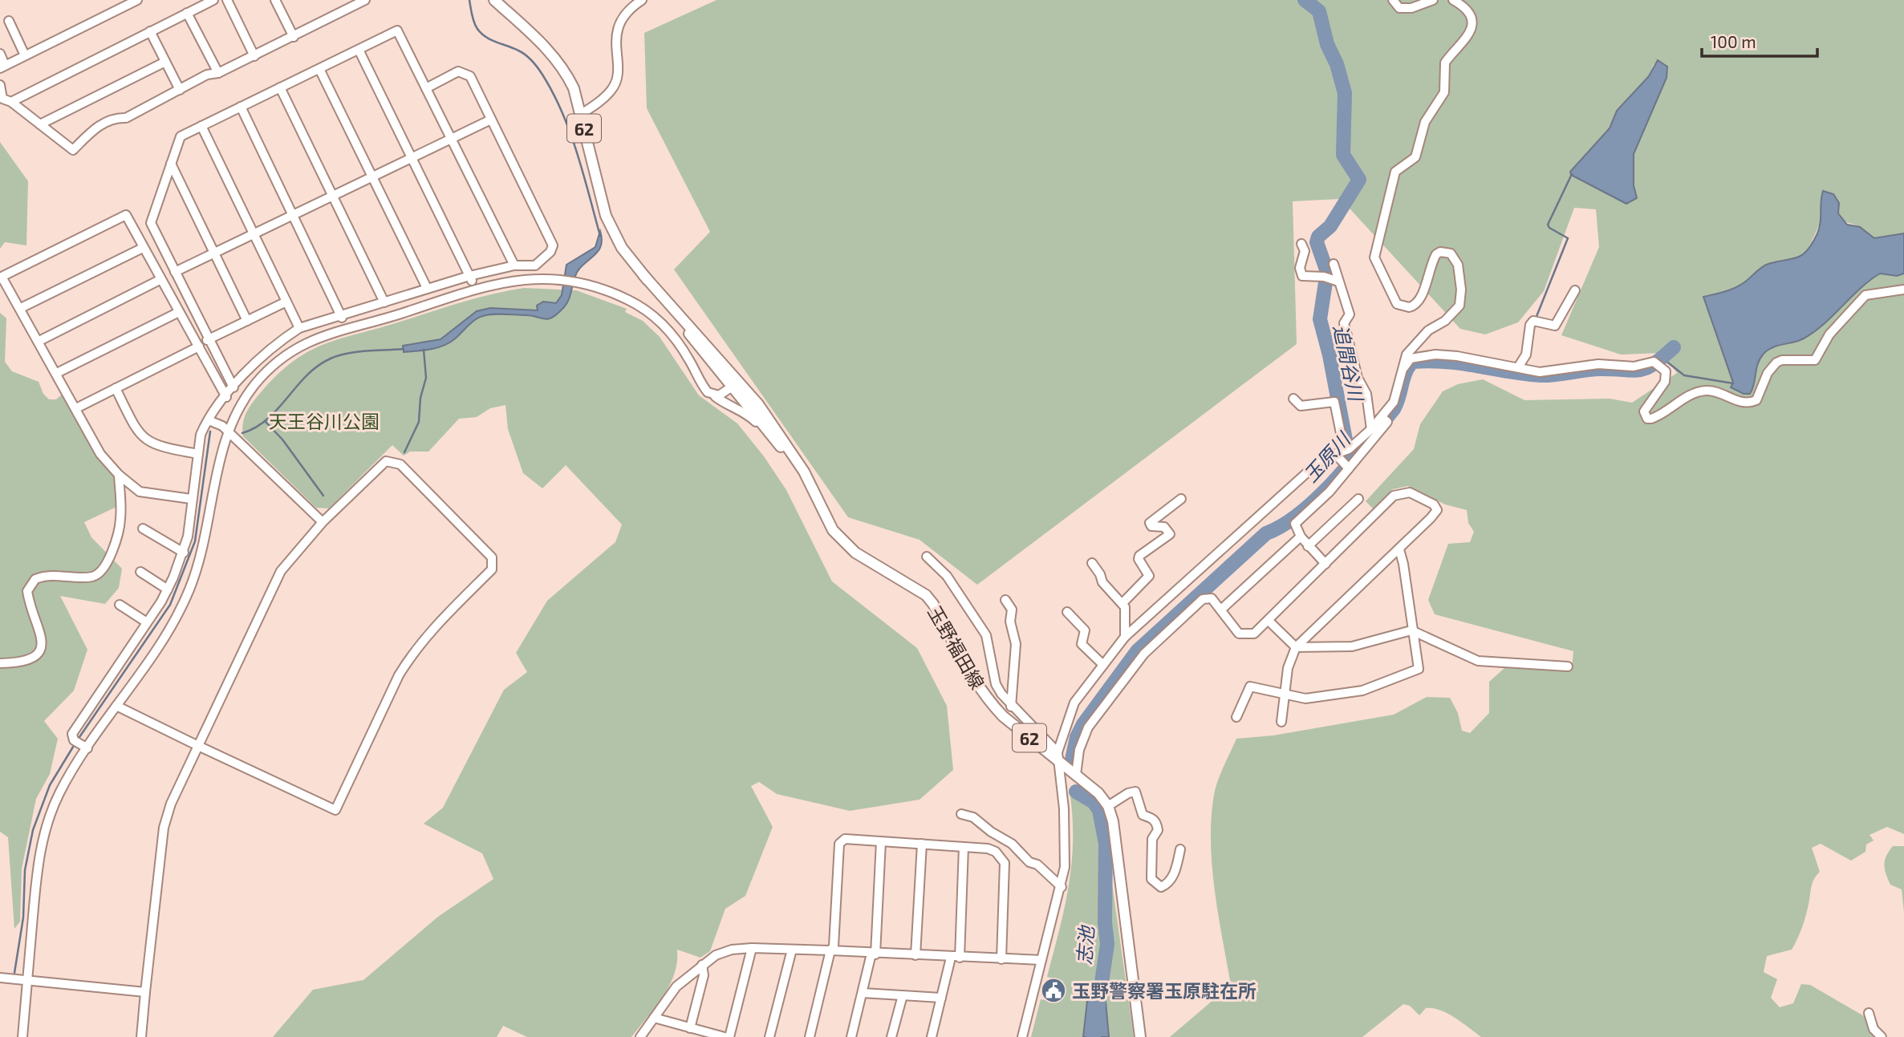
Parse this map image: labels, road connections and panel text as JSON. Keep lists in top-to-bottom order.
{
  "streets": {
    "main road": ["62", "玉野福田線"]
  },
  "water": ["追間谷川", "玉原川", "志池"],
  "parks": ["天王谷川公園"],
  "places": {
    "public building": ["玉野警察署玉原駐在所"]
  },
  "scale_bar": "100 m"
}
